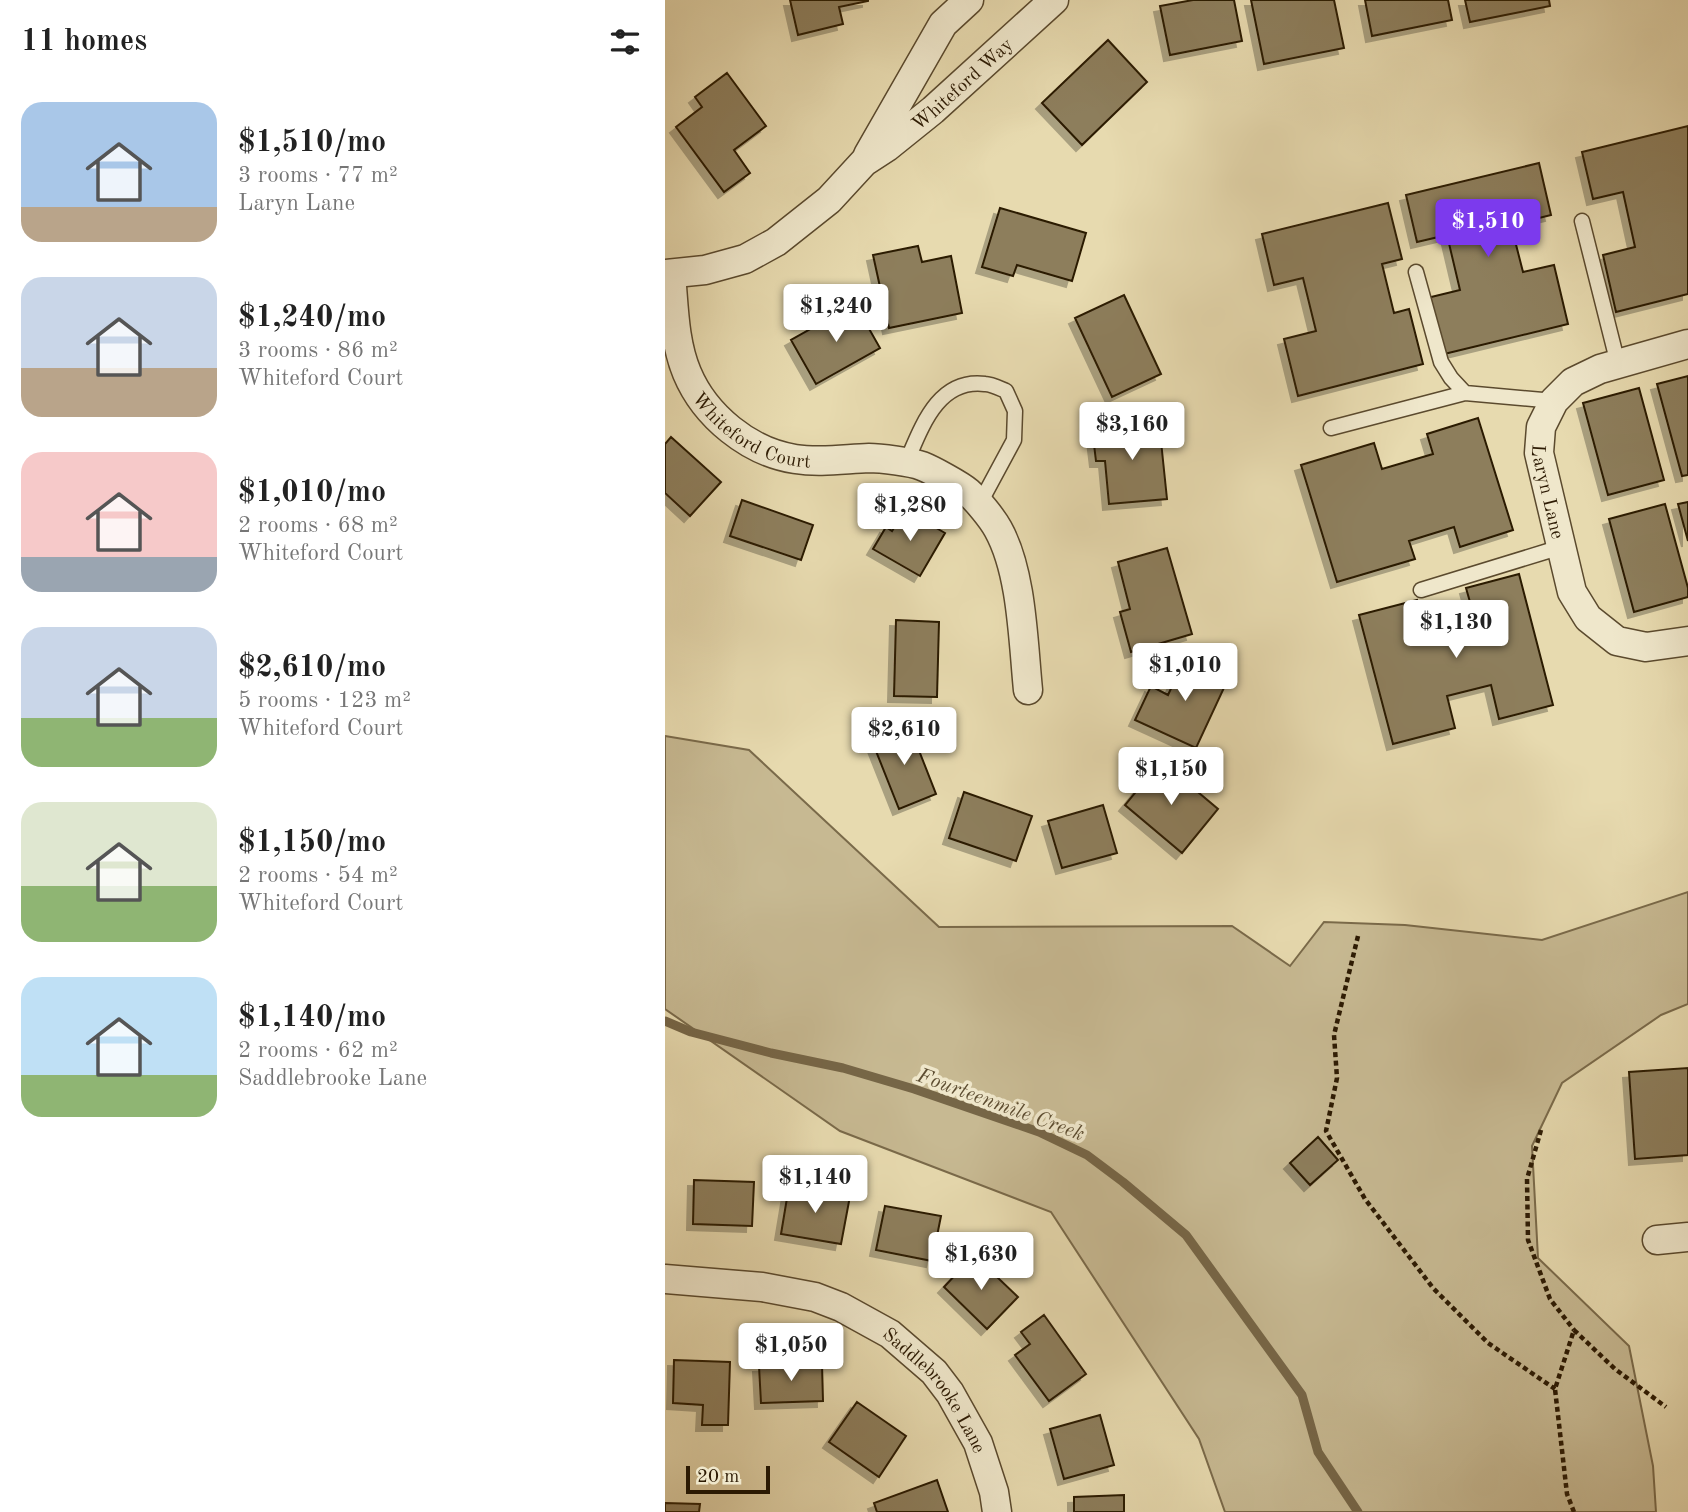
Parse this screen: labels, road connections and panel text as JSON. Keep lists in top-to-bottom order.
{
  "streets": {
    "street": [
      "Whiteford Way",
      "Whiteford Court",
      "Laryn Lane",
      "Saddlebrooke Lane"
    ]
  },
  "crossings": [
    ["Whiteford Way", "Whiteford Court"]
  ],
  "water": ["Fourteenmile Creek"],
  "scale_bar": "20 m",
  "page": {
    "heading": "11 homes",
    "list": [
      {
        "name": "$1,510/mo",
        "note": "3 rooms · 77 m² · Laryn Lane"
      },
      {
        "name": "$1,240/mo",
        "note": "3 rooms · 86 m² · Whiteford Court"
      },
      {
        "name": "$1,010/mo",
        "note": "2 rooms · 68 m² · Whiteford Court"
      },
      {
        "name": "$2,610/mo",
        "note": "5 rooms · 123 m² · Whiteford Court"
      },
      {
        "name": "$1,150/mo",
        "note": "2 rooms · 54 m² · Whiteford Court"
      },
      {
        "name": "$1,140/mo",
        "note": "2 rooms · 62 m² · Saddlebrooke Lane"
      }
    ],
    "price": [
      "$1,510",
      "$1,240",
      "$3,160",
      "$1,280",
      "$1,130",
      "$1,010",
      "$2,610",
      "$1,150",
      "$1,140",
      "$1,630",
      "$1,050"
    ],
    "scale": "20 m"
  }
}
